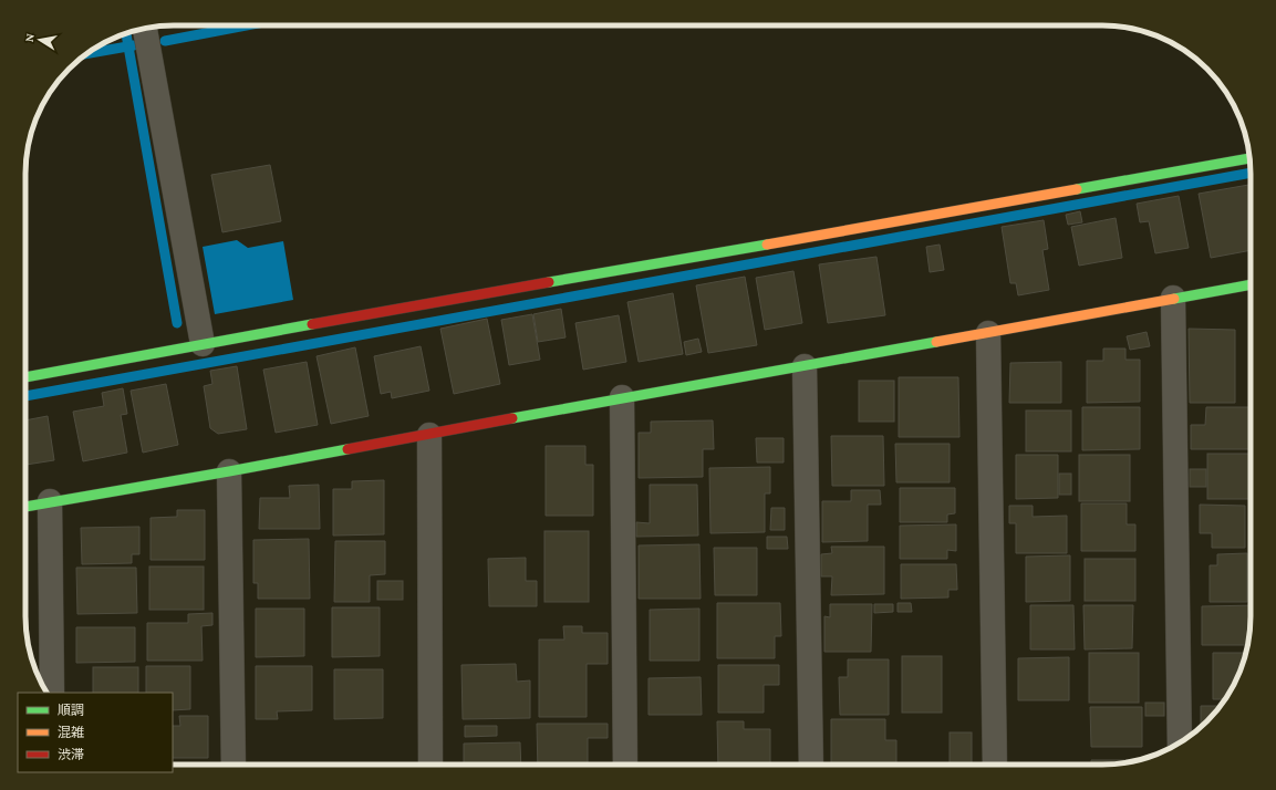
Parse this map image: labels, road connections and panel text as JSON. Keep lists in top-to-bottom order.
{
  "legend": ["順調", "混雑", "渋滞"],
  "north": "left"
}
